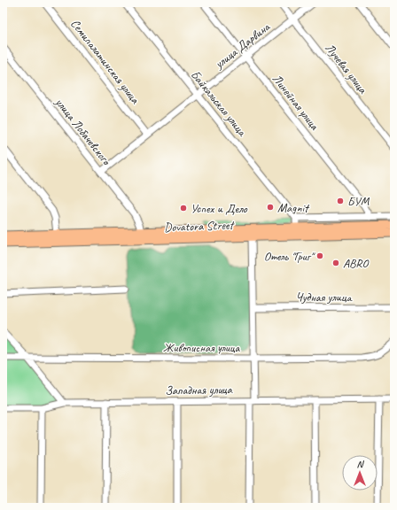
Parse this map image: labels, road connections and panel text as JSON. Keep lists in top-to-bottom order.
{
  "streets": {
    "main road": ["Dovatora Street"],
    "street": [
      "улица Дарвина",
      "Семипалатинская улица",
      "Лучевая улица",
      "Линейная улица",
      "Байкальская улица",
      "улица Лобачевского",
      "Чудная улица",
      "Живописная улица",
      "Западная улица"
    ]
  },
  "crossings": [
    ["улица Дарвина", "Семипалатинская улица"],
    ["улица Дарвина", "Лучевая улица"],
    ["улица Дарвина", "Линейная улица"],
    ["улица Дарвина", "Байкальская улица"],
    ["улица Дарвина", "улица Лобачевского"],
    ["улица Лобачевского", "Dovatora Street"]
  ],
  "places": [
    "БУМ",
    "Magnit",
    "Успех и Дело",
    "Отель \"Григ\"",
    "ABRO"
  ],
  "north": "top"
}
